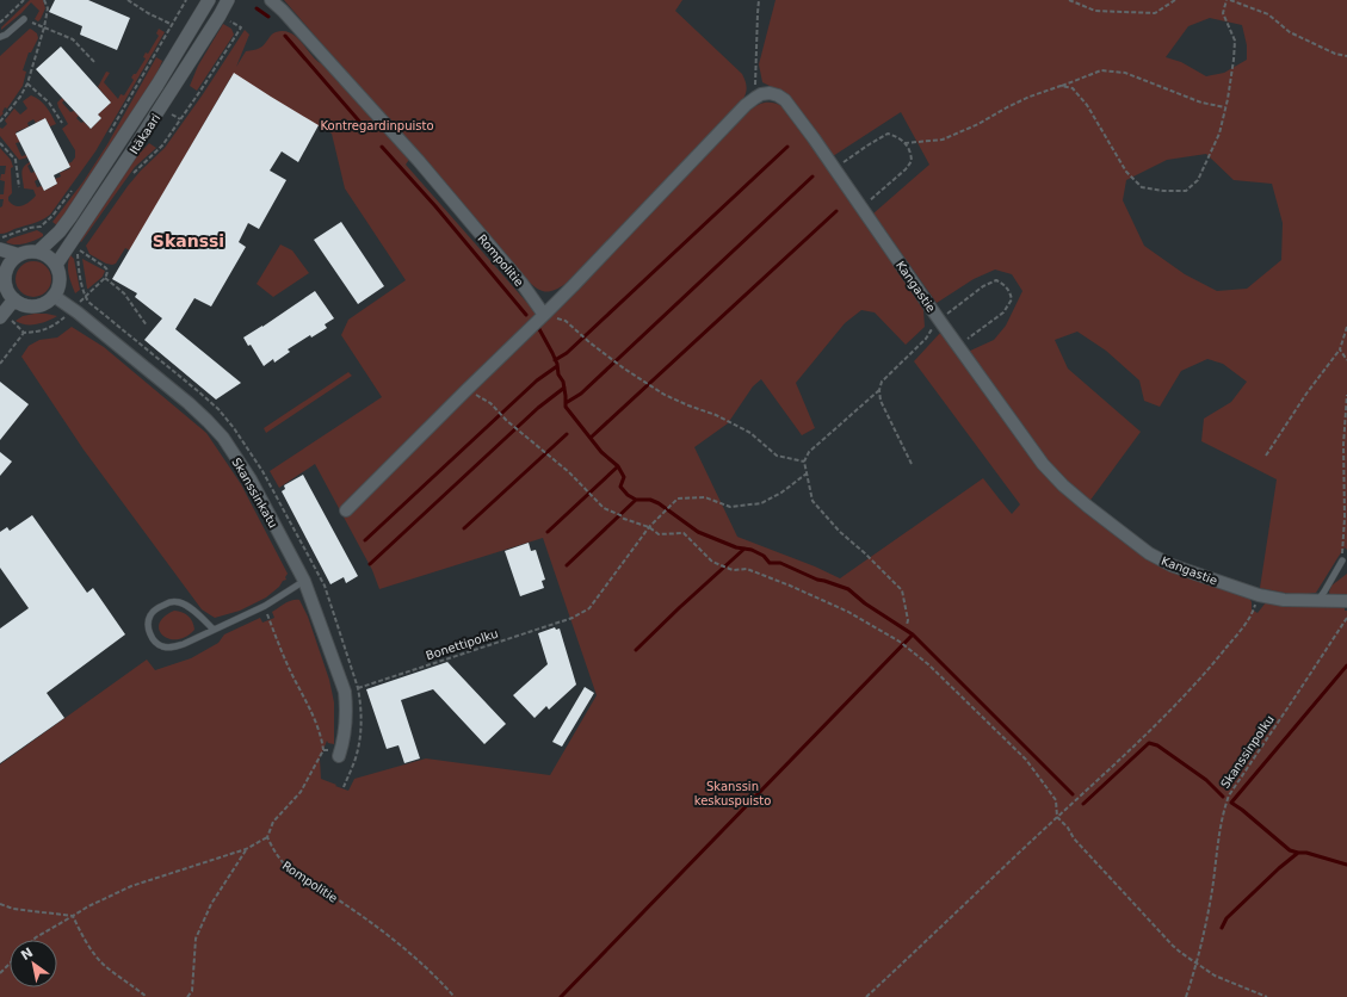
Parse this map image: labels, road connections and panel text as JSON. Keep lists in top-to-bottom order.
{
  "streets": {
    "street": [
      "Itäkaari",
      "Rompolitie",
      "Kangastie",
      "Skanssinkatu"
    ],
    "path": ["Bonettipolku", "Skanssinpolku"]
  },
  "crossings": [
    ["Itäkaari", "Skanssinkatu"]
  ],
  "districts": ["Skanssi"],
  "parks": ["Kontregardinpuisto", "Skanssin keskuspuisto"],
  "north": "top left"
}
